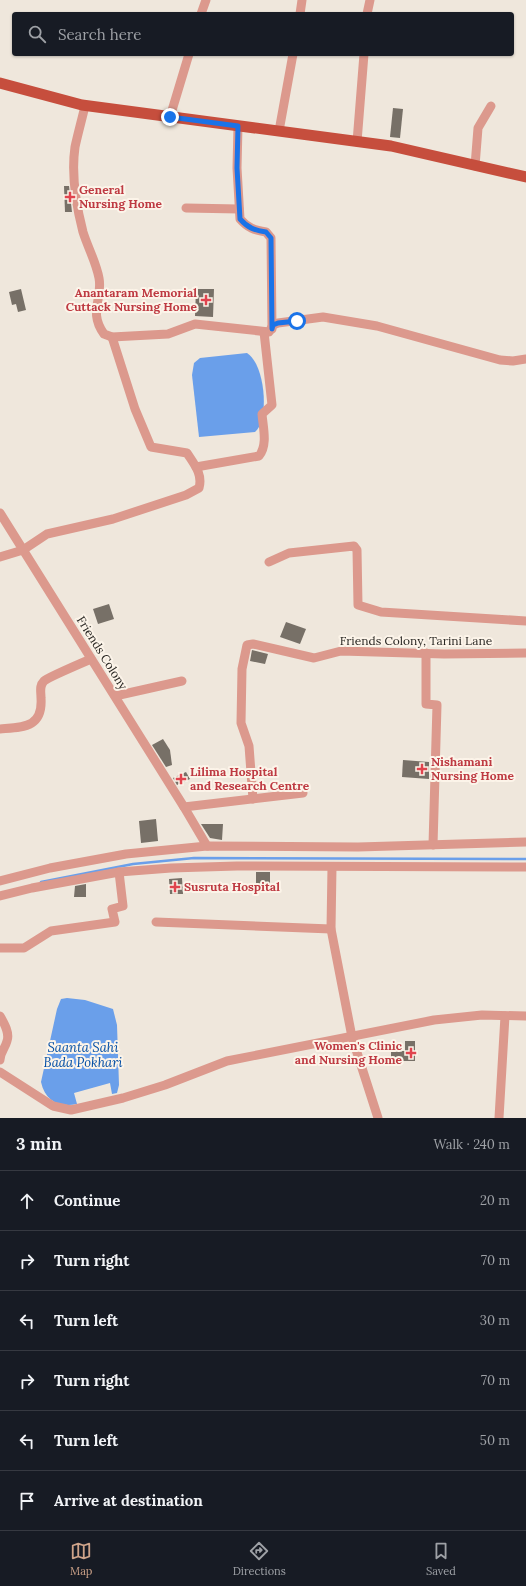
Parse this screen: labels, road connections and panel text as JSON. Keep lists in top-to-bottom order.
{
  "streets": {
    "street": ["Friends Colony, Tarini Lane", "Friends Colony"]
  },
  "water": ["Saanta Sahi Bada Pokhari"],
  "places": {
    "health": [
      "General Nursing Home",
      "Anantaram Memorial Cuttack Nursing Home",
      "Nishamani Nursing Home",
      "Lilima Hospital and Research Centre",
      "Susruta Hospital",
      "Women's Clinic and Nursing Home"
    ]
  },
  "page": {
    "search": "Search here",
    "heading": ["3 min", "Walk · 240 m"],
    "list": [
      ["Continue", "20 m"],
      ["Turn right", "70 m"],
      ["Turn left", "30 m"],
      ["Turn right", "70 m"],
      ["Turn left", "50 m"],
      "Arrive at destination"
    ],
    "nav": ["Map", "Directions", "Saved"]
  }
}
